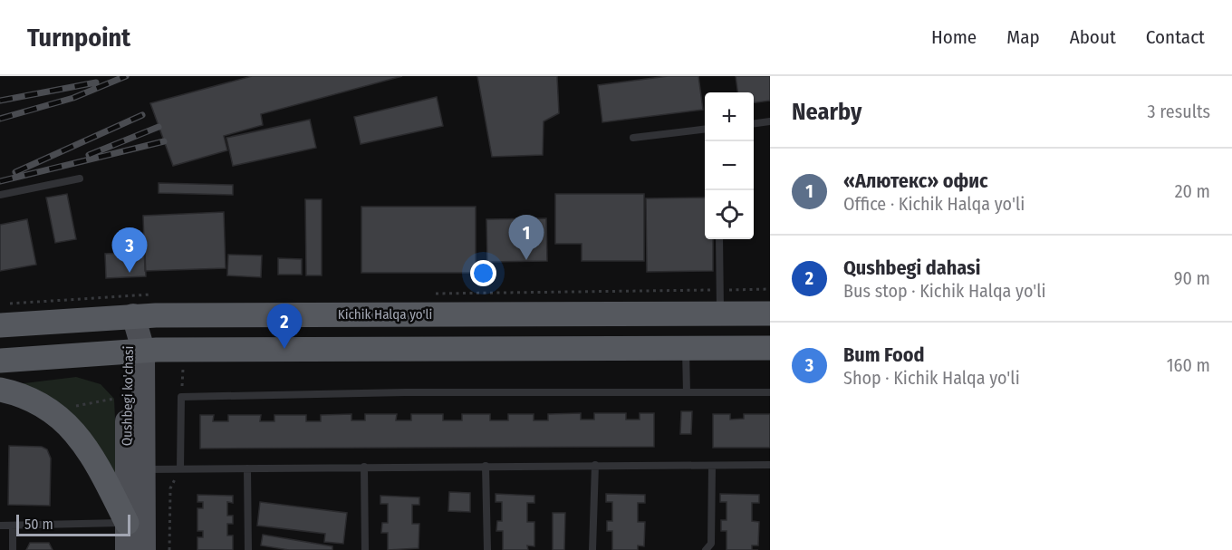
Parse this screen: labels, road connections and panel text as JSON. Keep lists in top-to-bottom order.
{
  "streets": {
    "highway": ["Kichik Halqa yo'li"],
    "main road": ["Qushbegi ko'chasi"]
  },
  "scale_bar": "50 m",
  "page": {
    "header": "Turnpoint",
    "nav": [
      "Home",
      "Map",
      "About",
      "Contact"
    ],
    "heading": ["Nearby", "3 results"],
    "map_buttons": ["+", "−"],
    "list": [
      {
        "mark": "1",
        "name": "«Алютекс» офис",
        "note": "Office · Kichik Halqa yo'li",
        "value": "20 m"
      },
      {
        "mark": "2",
        "name": "Qushbegi dahasi",
        "note": "Bus stop · Kichik Halqa yo'li",
        "value": "90 m"
      },
      {
        "mark": "3",
        "name": "Bum Food",
        "note": "Shop · Kichik Halqa yo'li",
        "value": "160 m"
      }
    ],
    "pins": ["1", "3", "2"],
    "scale": "50 m"
  }
}
